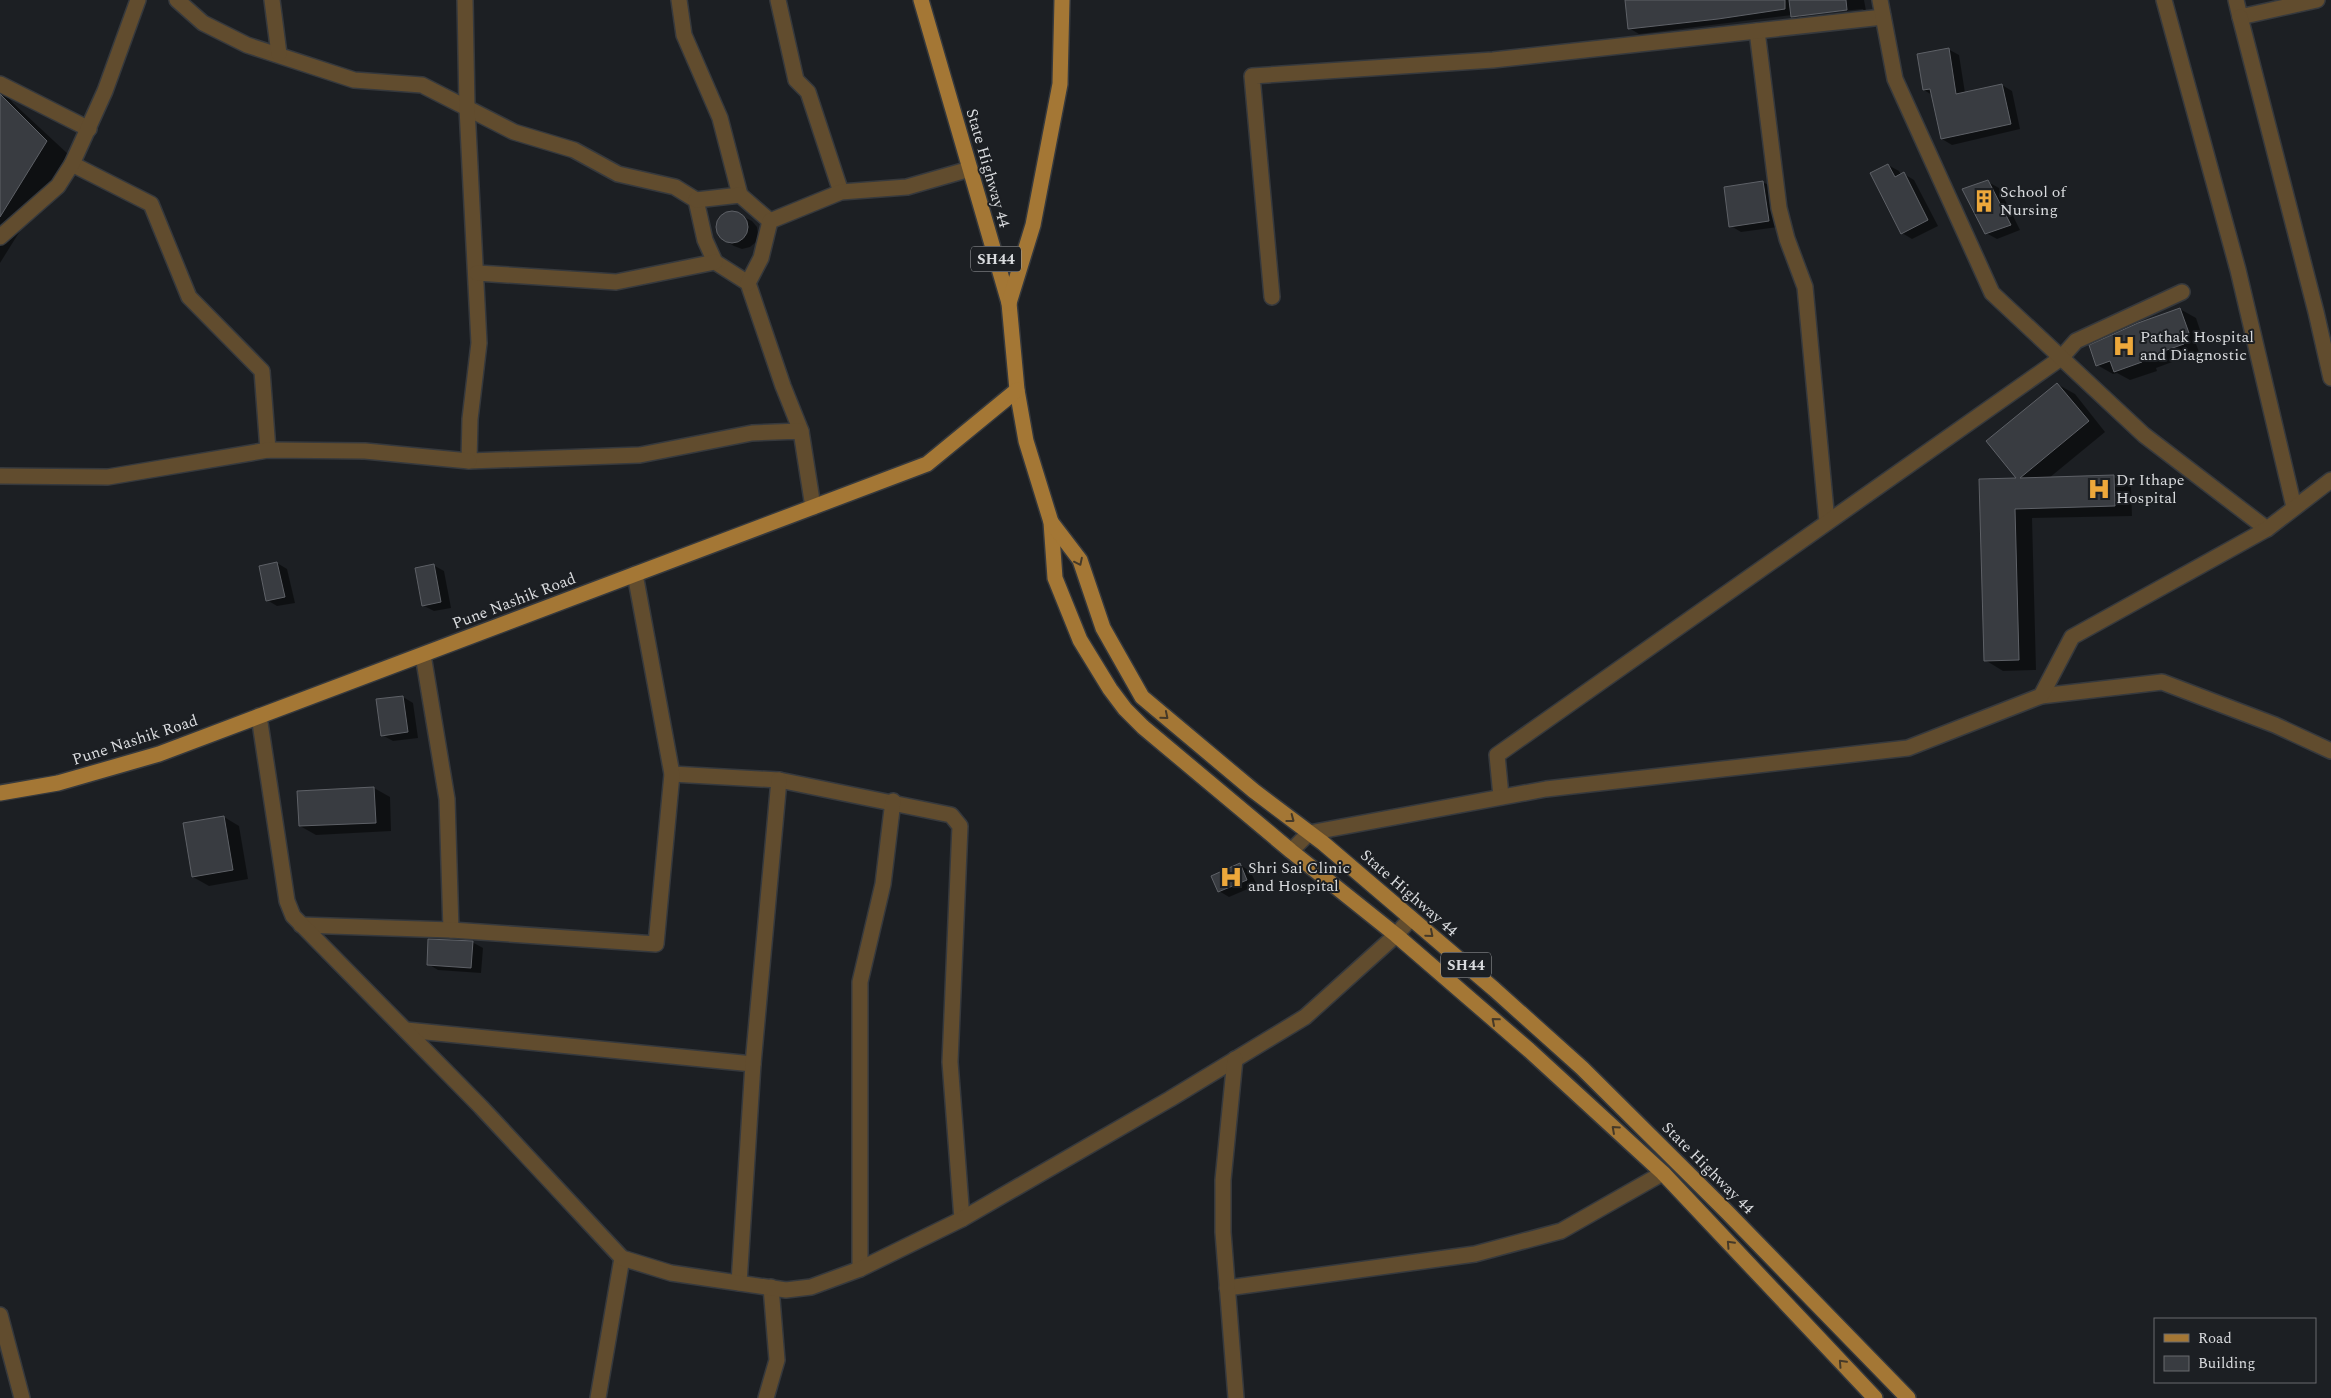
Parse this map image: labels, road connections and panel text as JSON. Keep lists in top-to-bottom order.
{
  "streets": {
    "main road": ["State Highway 44", "SH44", "Pune Nashik Road"]
  },
  "crossings": [
    ["State Highway 44", "Pune Nashik Road"]
  ],
  "places": {
    "building": ["School of Nursing"],
    "hospital": ["Pathak Hospital and Diagnostic", "Dr Ithape Hospital", "Shri Sai Clinic and Hospital"]
  },
  "legend": ["Road", "Building"]
}
